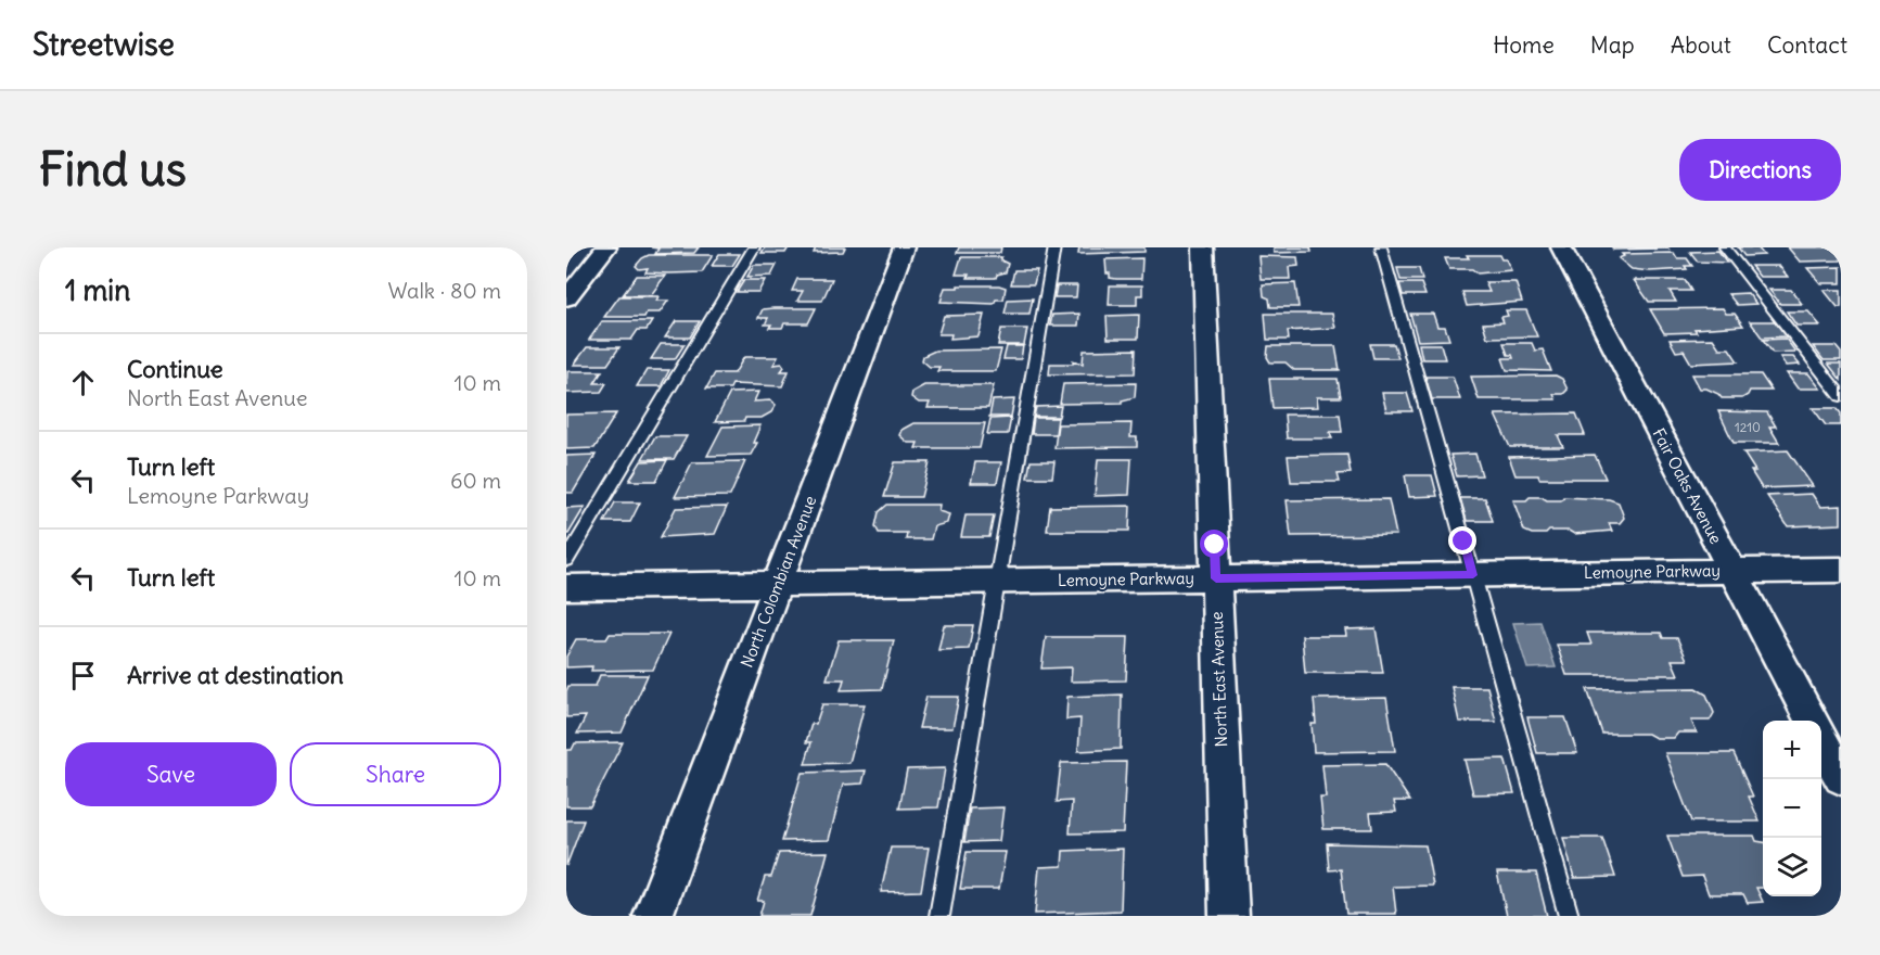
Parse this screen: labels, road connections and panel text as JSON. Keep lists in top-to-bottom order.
{
  "streets": {
    "street": [
      "Fair Oaks Avenue",
      "Lemoyne Parkway",
      "North Colombian Avenue",
      "North East Avenue"
    ]
  },
  "crossings": [
    ["Fair Oaks Avenue", "Lemoyne Parkway"],
    ["Lemoyne Parkway", "North Colombian Avenue"],
    ["Lemoyne Parkway", "North East Avenue"]
  ],
  "house_numbers": ["1210"],
  "page": {
    "header": "Streetwise",
    "nav": [
      "Home",
      "Map",
      "About",
      "Contact"
    ],
    "buttons": [
      "Directions",
      ["Save", "Share"]
    ],
    "title": "Find us",
    "heading": ["1 min", "Walk · 80 m"],
    "list": [
      ["Continue", "North East Avenue", "10 m"],
      ["Turn left", "Lemoyne Parkway", "60 m"],
      ["Turn left", "10 m"],
      "Arrive at destination"
    ],
    "map_buttons": ["+", "−"]
  }
}
